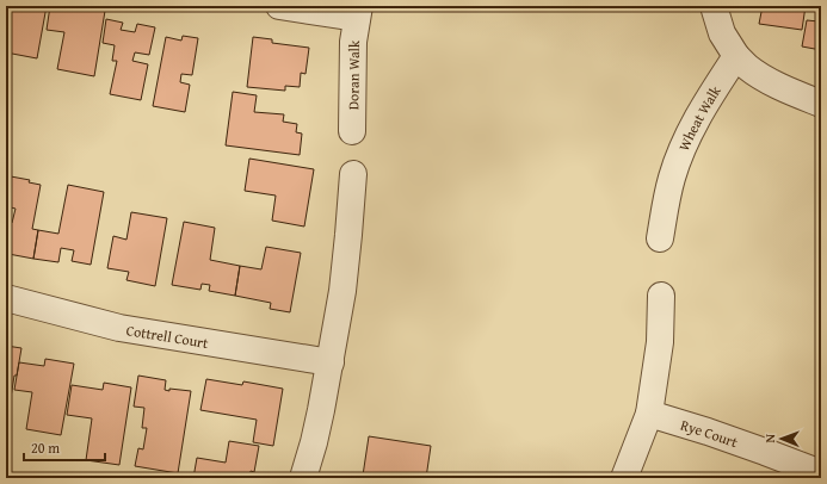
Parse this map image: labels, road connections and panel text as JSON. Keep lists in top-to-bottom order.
{
  "streets": {
    "street": [
      "Doran Walk",
      "Wheat Walk",
      "Cottrell Court",
      "Rye Court"
    ]
  },
  "scale_bar": "20 m",
  "north": "left"
}
